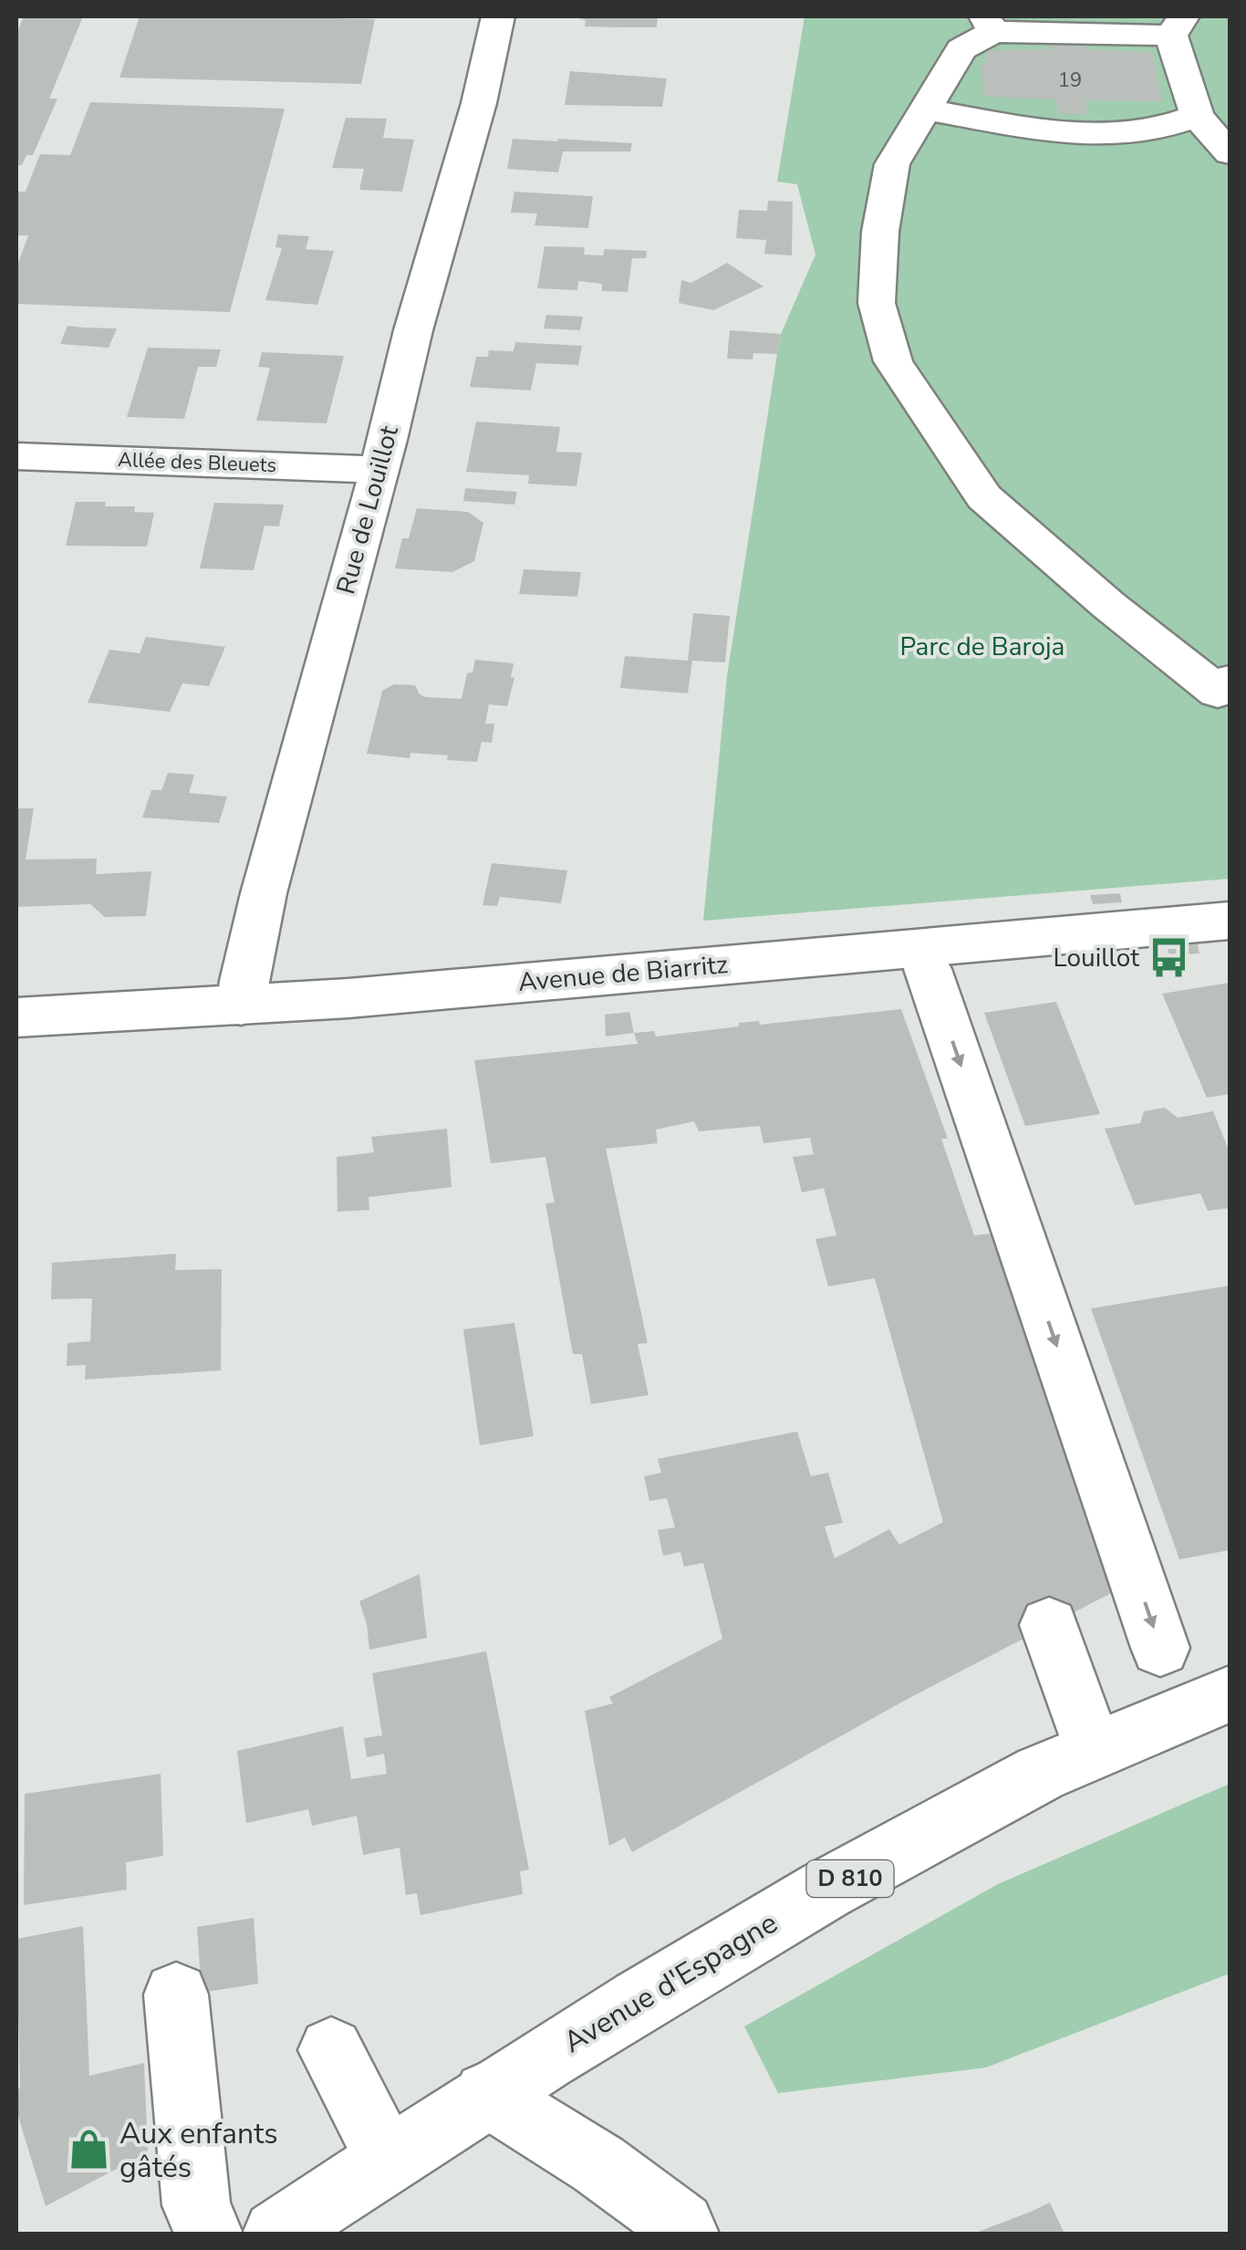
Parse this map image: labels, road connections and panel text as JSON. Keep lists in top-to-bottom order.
{
  "streets": {
    "street": [
      "Allée des Bleuets",
      "Rue de Louillot",
      "Avenue de Biarritz",
      "D 810",
      "Avenue d'Espagne"
    ]
  },
  "crossings": [
    ["Allée des Bleuets", "Rue de Louillot"],
    ["Rue de Louillot", "Avenue de Biarritz"]
  ],
  "parks": ["Parc de Baroja"],
  "places": {
    "bus stop": ["Louillot"],
    "shop": ["Aux enfants gâtés"]
  },
  "house_numbers": ["19"]
}
